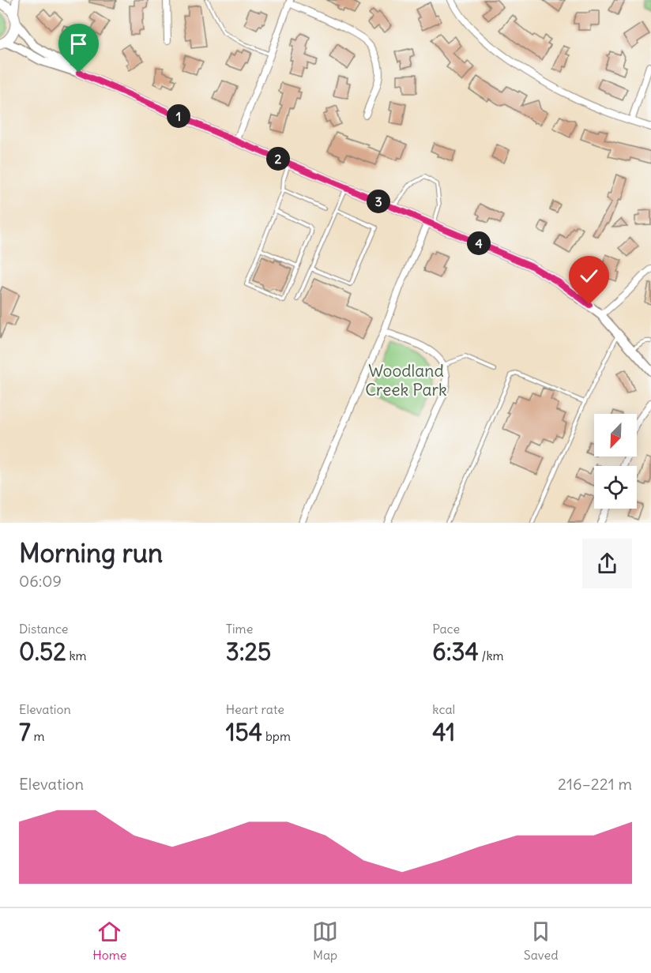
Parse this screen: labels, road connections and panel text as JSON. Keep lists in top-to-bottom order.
{
  "parks": ["Woodland Creek Park"],
  "north": "bottom left",
  "page": {
    "pins": [
      "1",
      "2",
      "3",
      "4"
    ],
    "heading": ["Morning run", "06:09"],
    "stats": [
      ["Distance", "0.52 km"],
      ["Time", "3:25"],
      ["Pace", "6:34 /km"],
      ["Elevation", "7 m"],
      ["Heart rate", "154 bpm"],
      ["kcal", "41"]
    ],
    "chart": ["Elevation", "216–221 m"],
    "tabs": ["Home", "Map", "Saved"]
  }
}
